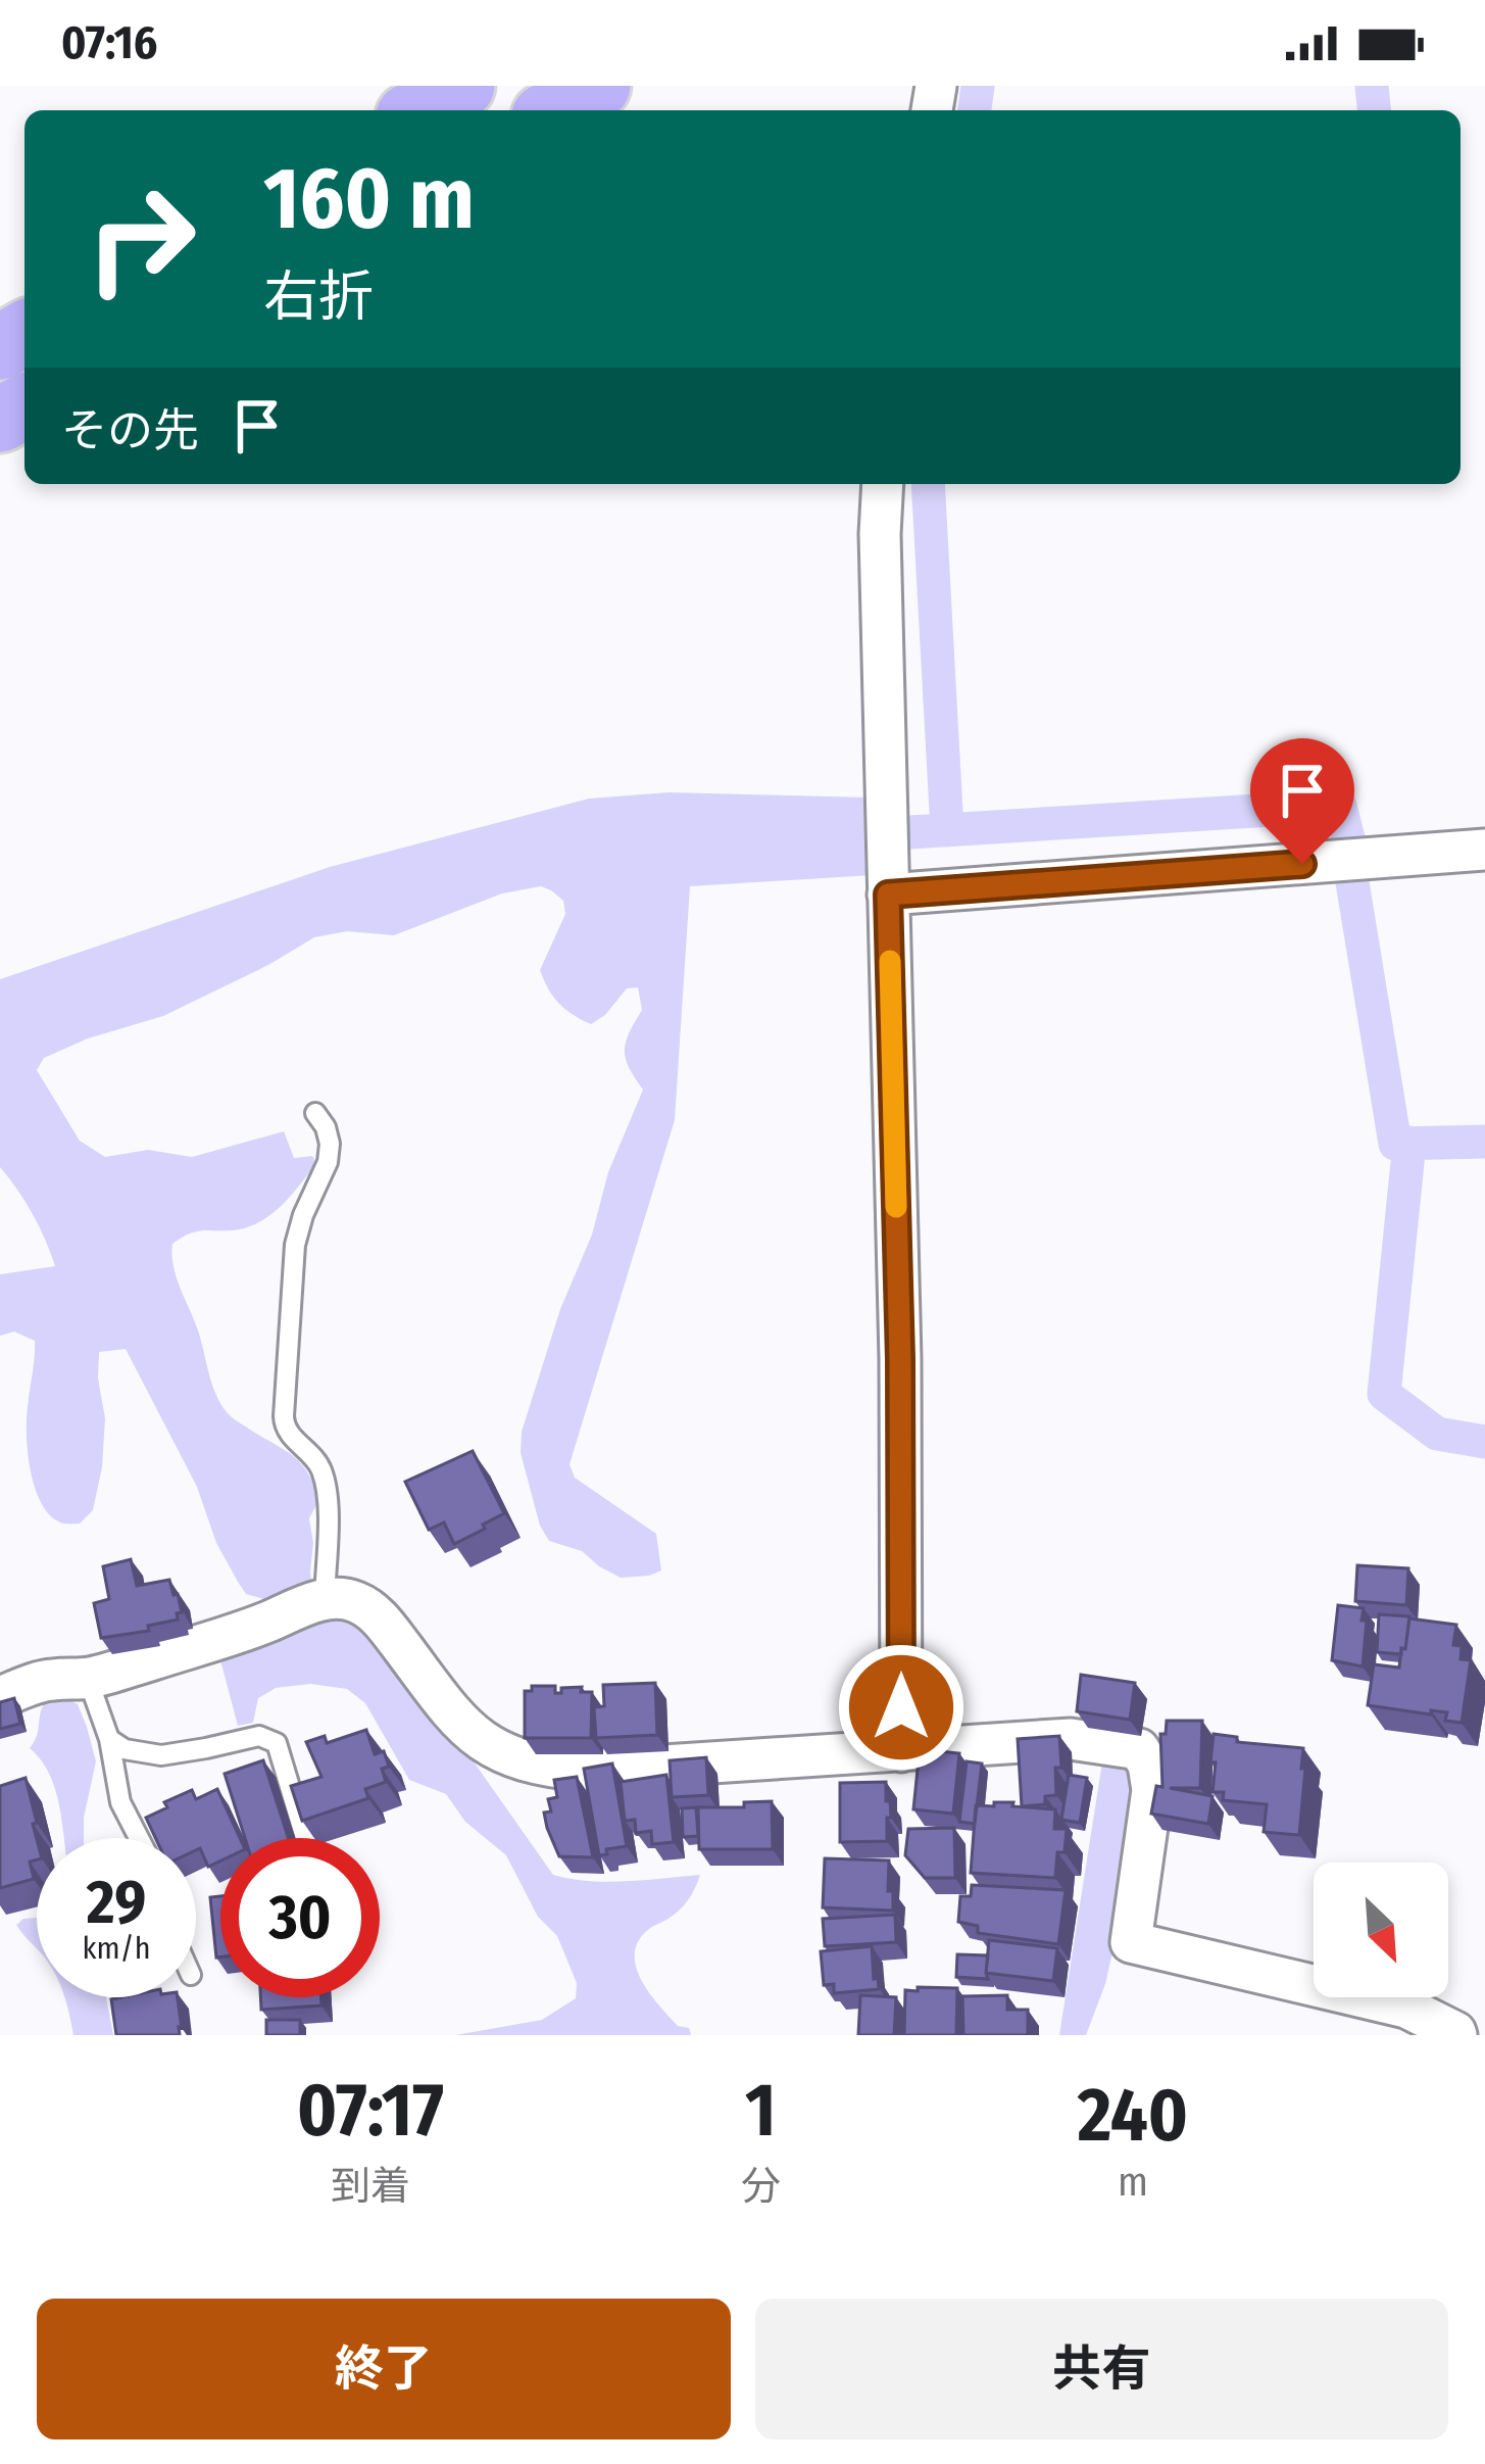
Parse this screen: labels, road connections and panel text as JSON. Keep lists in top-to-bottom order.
{
  "north": "bottom right",
  "page": {
    "status": "07:16",
    "turn": ["160 m", "右折"],
    "then": "その先",
    "speed": "29 km/h",
    "limit": "30",
    "eta": [
      "07:17",
      "到着",
      "1",
      "分",
      "240",
      "m"
    ],
    "buttons": ["終了", "共有"]
  }
}
